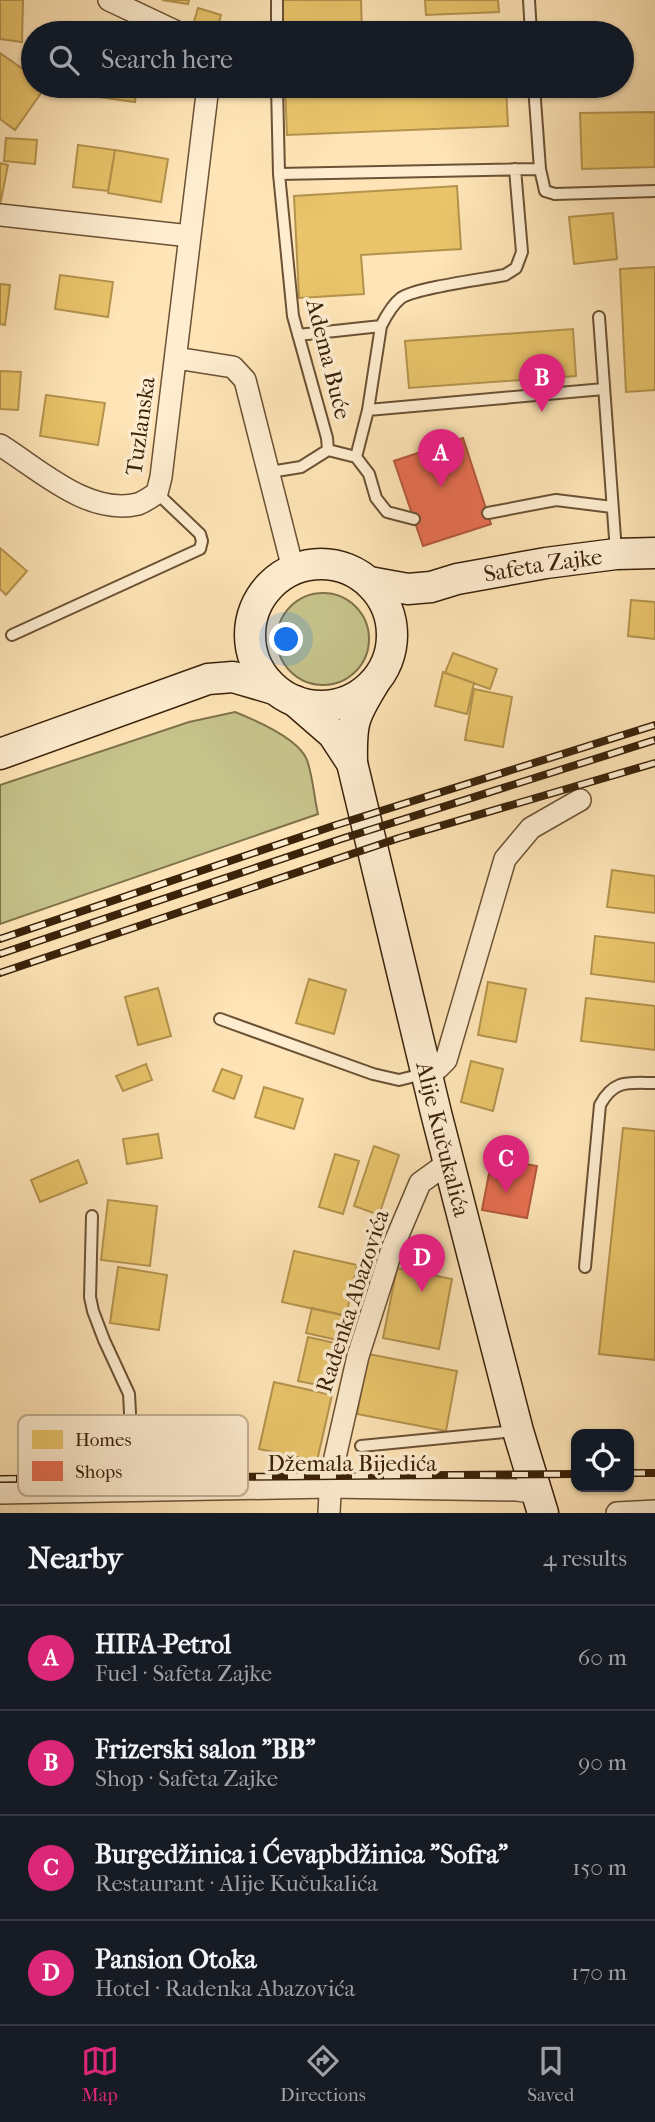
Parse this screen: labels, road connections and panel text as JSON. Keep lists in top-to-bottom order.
{
  "streets": {
    "main road": ["Safeta Zajke", "Alije Kučukalića"],
    "street": ["Tuzlanska", "Radenka Abazovića", "Džemala Bijedića"],
    "lane": ["Adema Buće"]
  },
  "crossings": [
    ["Adema Buće", "Tuzlanska"],
    ["Tuzlanska", "Safeta Zajke"],
    ["Tuzlanska", "Alije Kučukalića"],
    ["Safeta Zajke", "Alije Kučukalića"],
    ["Alije Kučukalića", "Radenka Abazovića"],
    ["Alije Kučukalića", "Džemala Bijedića"],
    ["Radenka Abazovića", "Džemala Bijedića"]
  ],
  "legend": ["Homes", "Shops"],
  "page": {
    "search": "Search here",
    "pins": [
      "B",
      "A",
      "C",
      "D"
    ],
    "heading": ["Nearby", "4 results"],
    "list": [
      {
        "mark": "A",
        "name": "HIFA-Petrol",
        "note": "Fuel · Safeta Zajke",
        "value": "60 m"
      },
      {
        "mark": "B",
        "name": "Frizerski salon \"BB\"",
        "note": "Shop · Safeta Zajke",
        "value": "90 m"
      },
      {
        "mark": "C",
        "name": "Burgedžinica i Ćevapbdžinica \"Sofra\"",
        "note": "Restaurant · Alije Kučukalića",
        "value": "150 m"
      },
      {
        "mark": "D",
        "name": "Pansion Otoka",
        "note": "Hotel · Radenka Abazovića",
        "value": "170 m"
      }
    ],
    "nav": ["Map", "Directions", "Saved"]
  }
}
